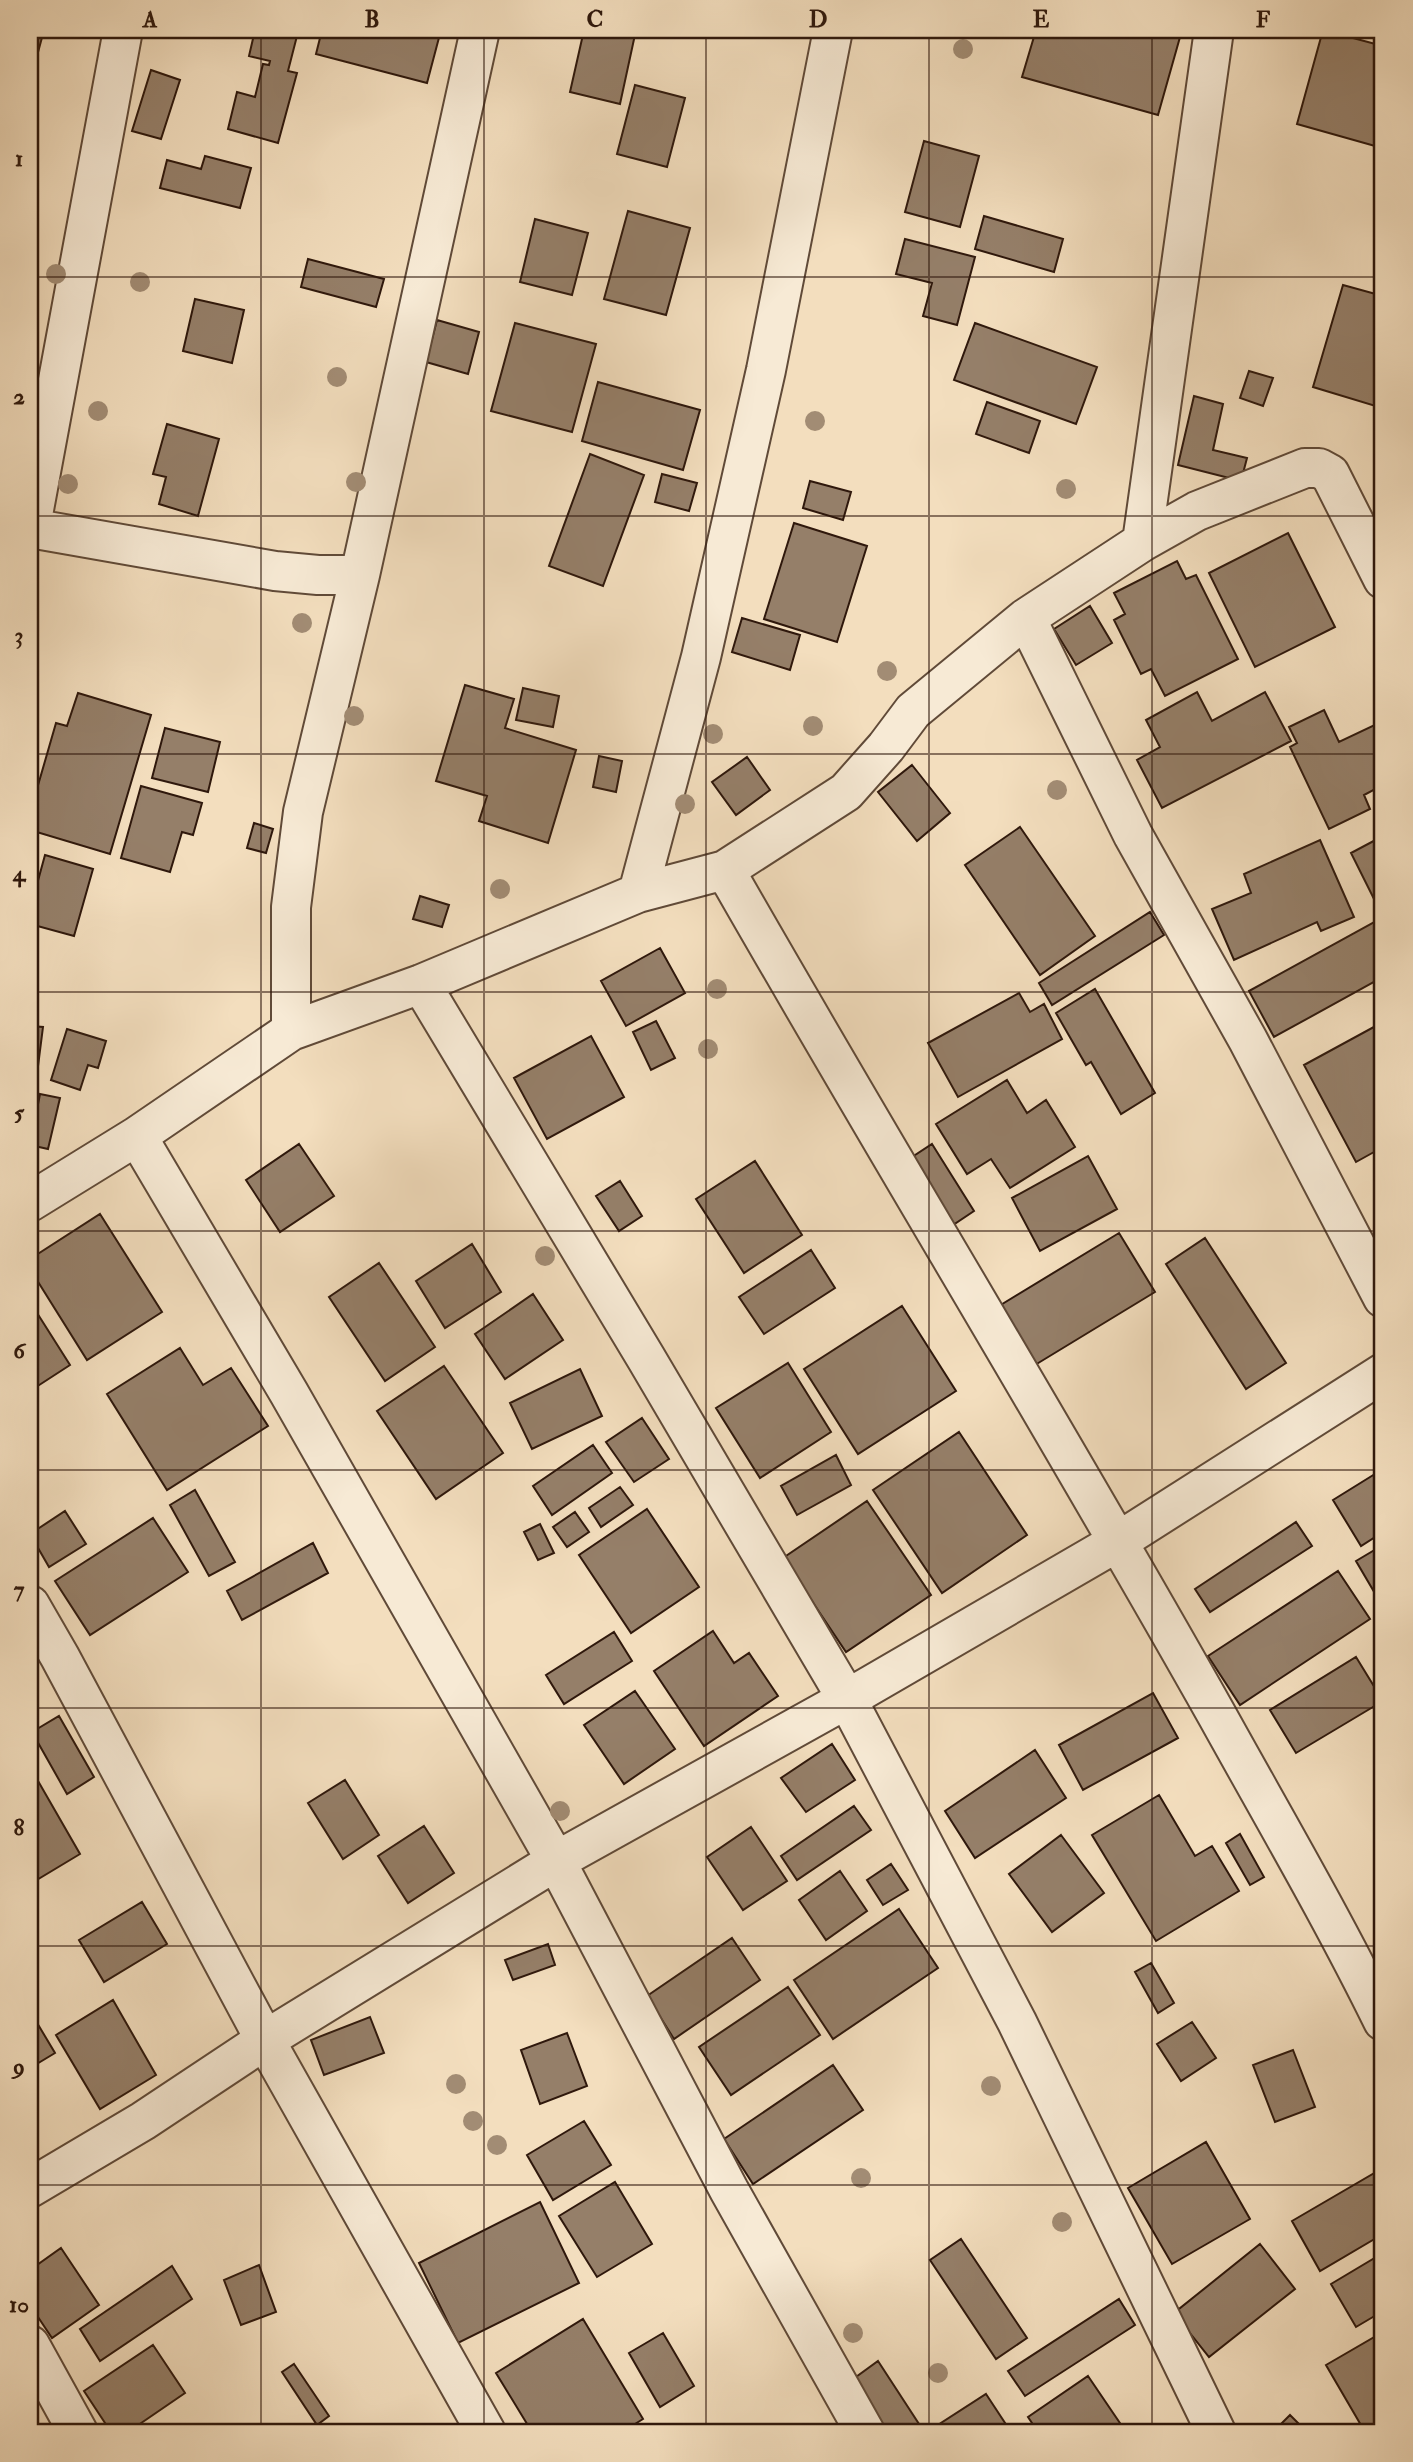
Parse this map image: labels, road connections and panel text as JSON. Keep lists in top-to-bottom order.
{
  "grid": {
    "columns": [
      "A",
      "B",
      "C",
      "D",
      "E",
      "F"
    ],
    "rows": [
      "1",
      "2",
      "3",
      "4",
      "5",
      "6",
      "7",
      "8",
      "9",
      "10"
    ]
  }
}
